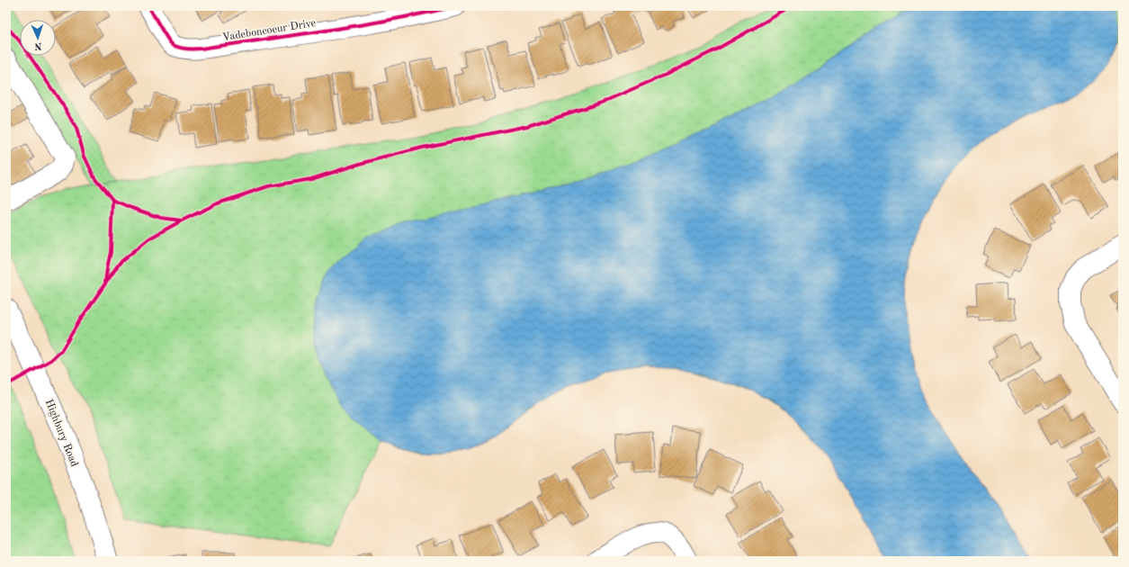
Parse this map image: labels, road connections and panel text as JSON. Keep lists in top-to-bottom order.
{
  "streets": {
    "street": ["Vadeboncoeur Drive", "Highbury Road"]
  },
  "north": "bottom"
}
